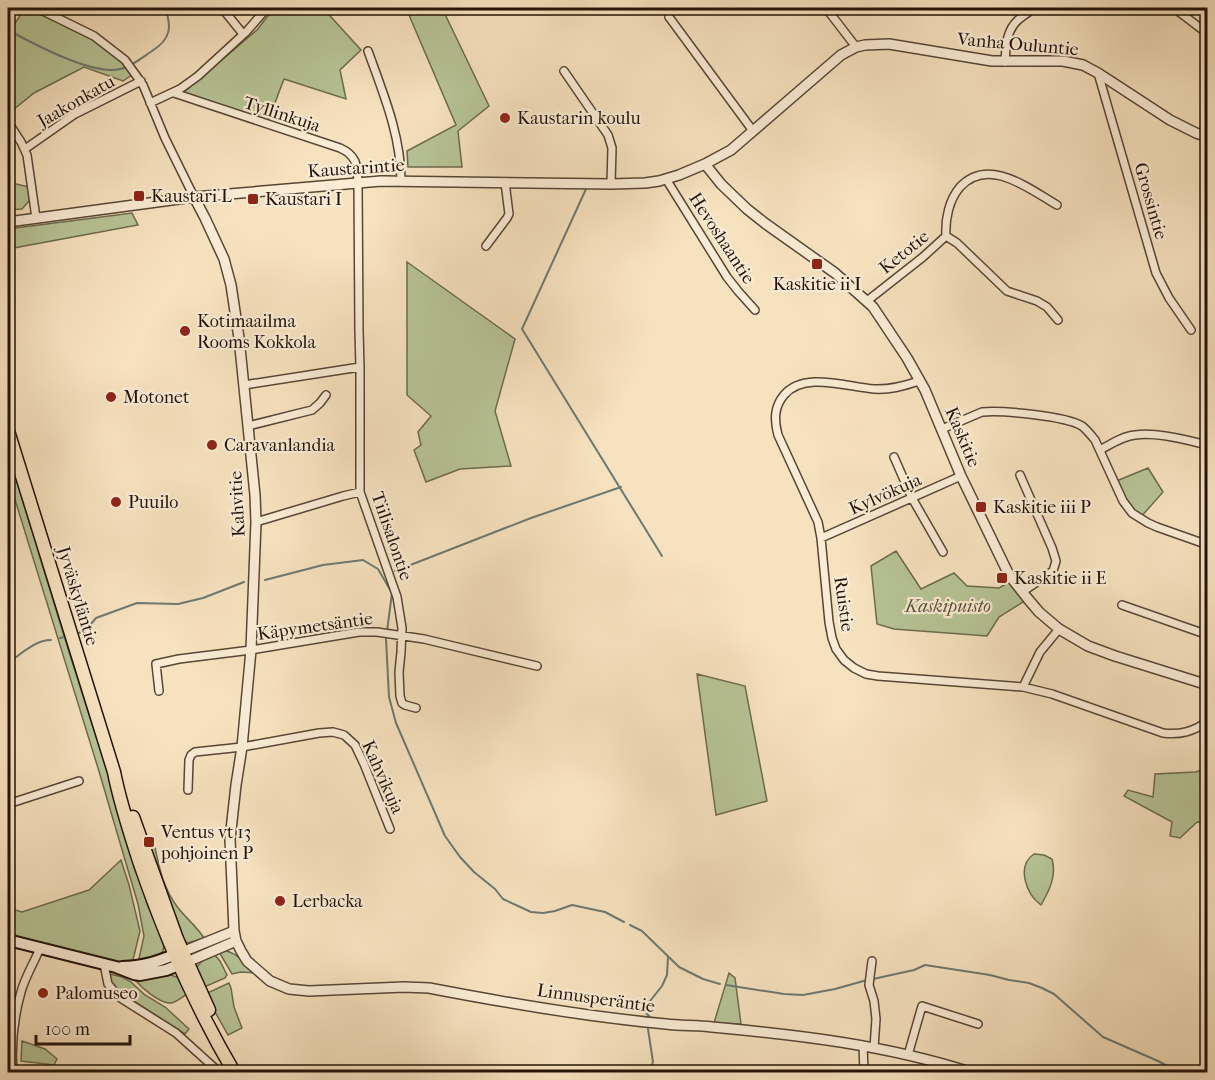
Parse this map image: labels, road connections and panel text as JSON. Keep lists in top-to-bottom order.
{
  "streets": {
    "highway": ["Jyväskyläntie"],
    "street": [
      "Vanha Ouluntie",
      "Jaakonkatu",
      "Tyllinkuja",
      "Kaustarintie",
      "Grossintie",
      "Hevoshaantie",
      "Ketotie",
      "Kaskitie",
      "Kylvökuja",
      "Kahvitie",
      "Tiilisalontie",
      "Ruistie",
      "Käpymetsäntie",
      "Kahvikuja",
      "Linnusperäntie"
    ]
  },
  "crossings": [
    ["Vanha Ouluntie", "Kaustarintie"],
    ["Vanha Ouluntie", "Grossintie"],
    ["Vanha Ouluntie", "Kaskitie"],
    ["Jaakonkatu", "Kaustarintie"],
    ["Jaakonkatu", "Kahvitie"],
    ["Tyllinkuja", "Kaustarintie"],
    ["Tyllinkuja", "Tiilisalontie"],
    ["Kaustarintie", "Hevoshaantie"],
    ["Kaustarintie", "Kaskitie"],
    ["Kaustarintie", "Kahvitie"],
    ["Kaustarintie", "Tiilisalontie"],
    ["Ketotie", "Kaskitie"],
    ["Kaskitie", "Kylvökuja"],
    ["Kaskitie", "Ruistie"],
    ["Kylvökuja", "Ruistie"],
    ["Kahvitie", "Käpymetsäntie"],
    ["Kahvitie", "Kahvikuja"],
    ["Kahvitie", "Linnusperäntie"],
    ["Tiilisalontie", "Käpymetsäntie"]
  ],
  "parks": ["Kaskipuisto"],
  "places": {
    "other": [
      "Kaustarin koulu",
      "Kotimaailma Rooms Kokkola",
      "Motonet",
      "Caravanlandia",
      "Puuilo",
      "Lerbacka",
      "Palomuseo"
    ],
    "transit": [
      "Kaustari L",
      "Kaustari I",
      "Kaskitie ii I",
      "Kaskitie iii P",
      "Kaskitie ii E",
      "Ventus vt 13 pohjoinen P"
    ]
  },
  "scale_bar": "100 m"
}
